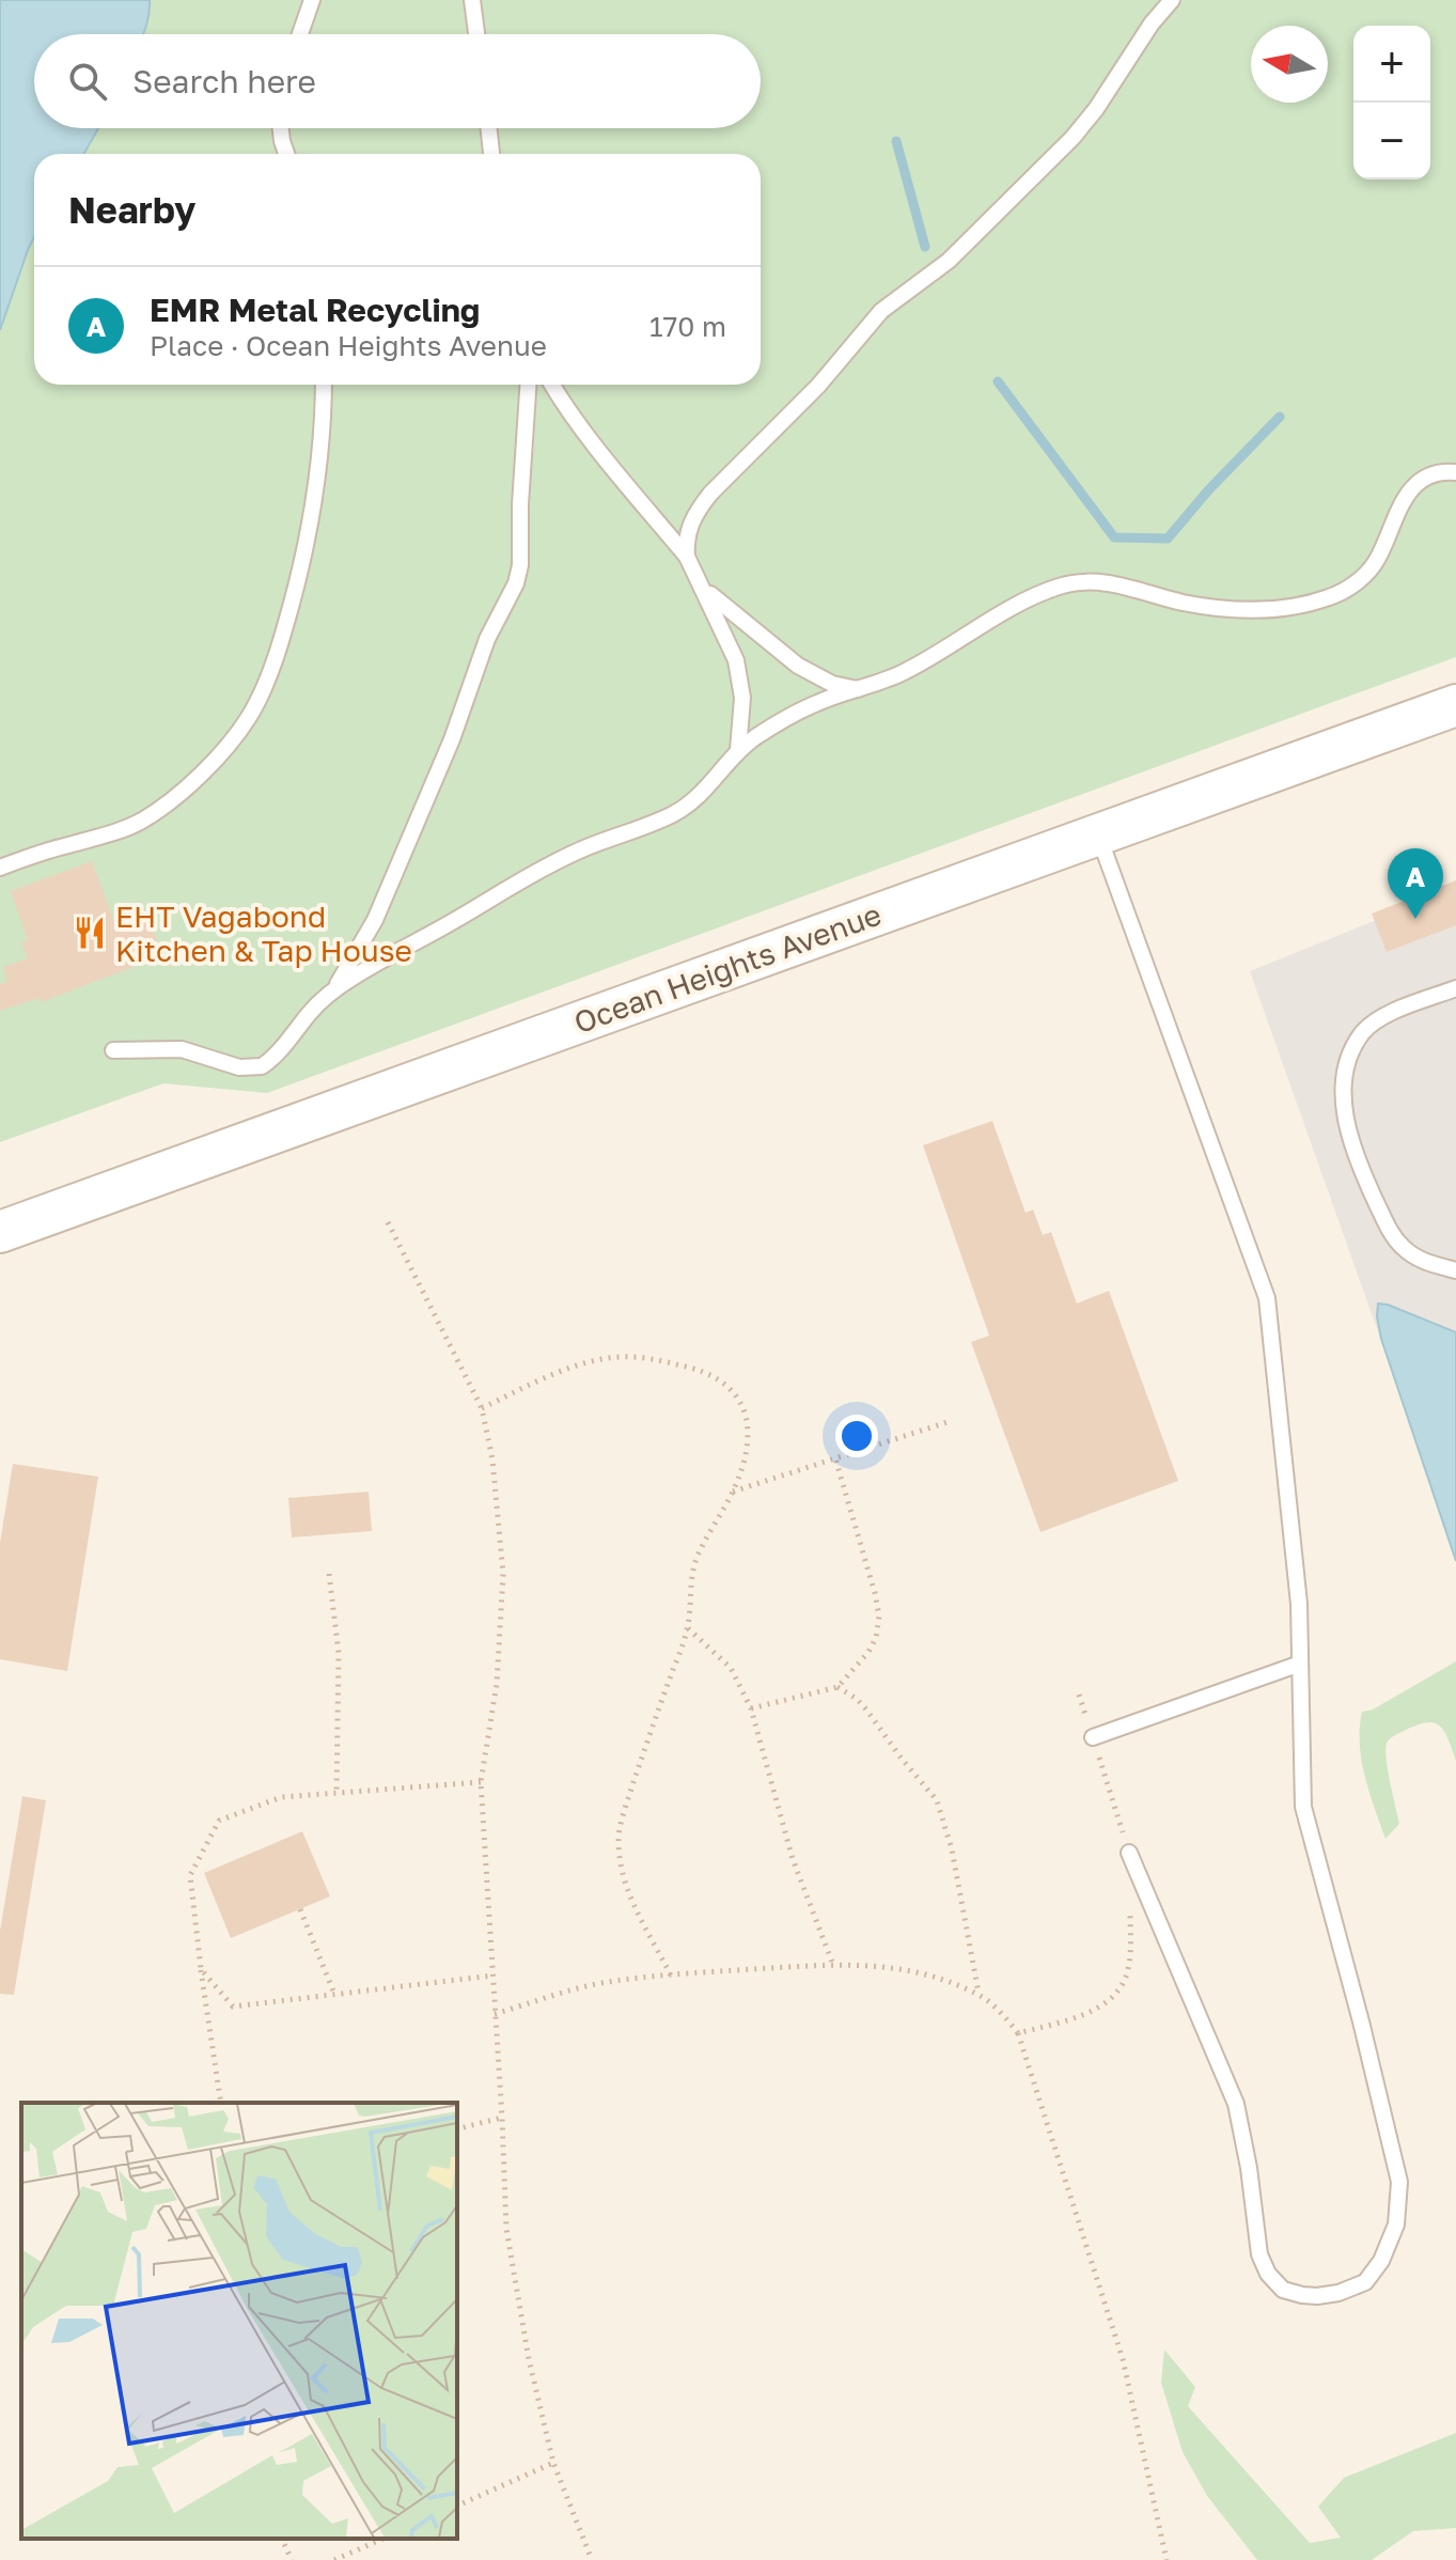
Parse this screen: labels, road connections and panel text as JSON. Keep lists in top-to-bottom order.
{
  "streets": {
    "main road": ["Ocean Heights Avenue"]
  },
  "places": {
    "restaurant": ["EHT Vagabond Kitchen & Tap House"]
  },
  "north": "left",
  "page": {
    "map_buttons": ["+", "−"],
    "search": "Search here",
    "heading": "Nearby",
    "list": [
      {
        "mark": "A",
        "name": "EMR Metal Recycling",
        "note": "Place · Ocean Heights Avenue",
        "value": "170 m"
      }
    ],
    "pins": "A"
  }
}
